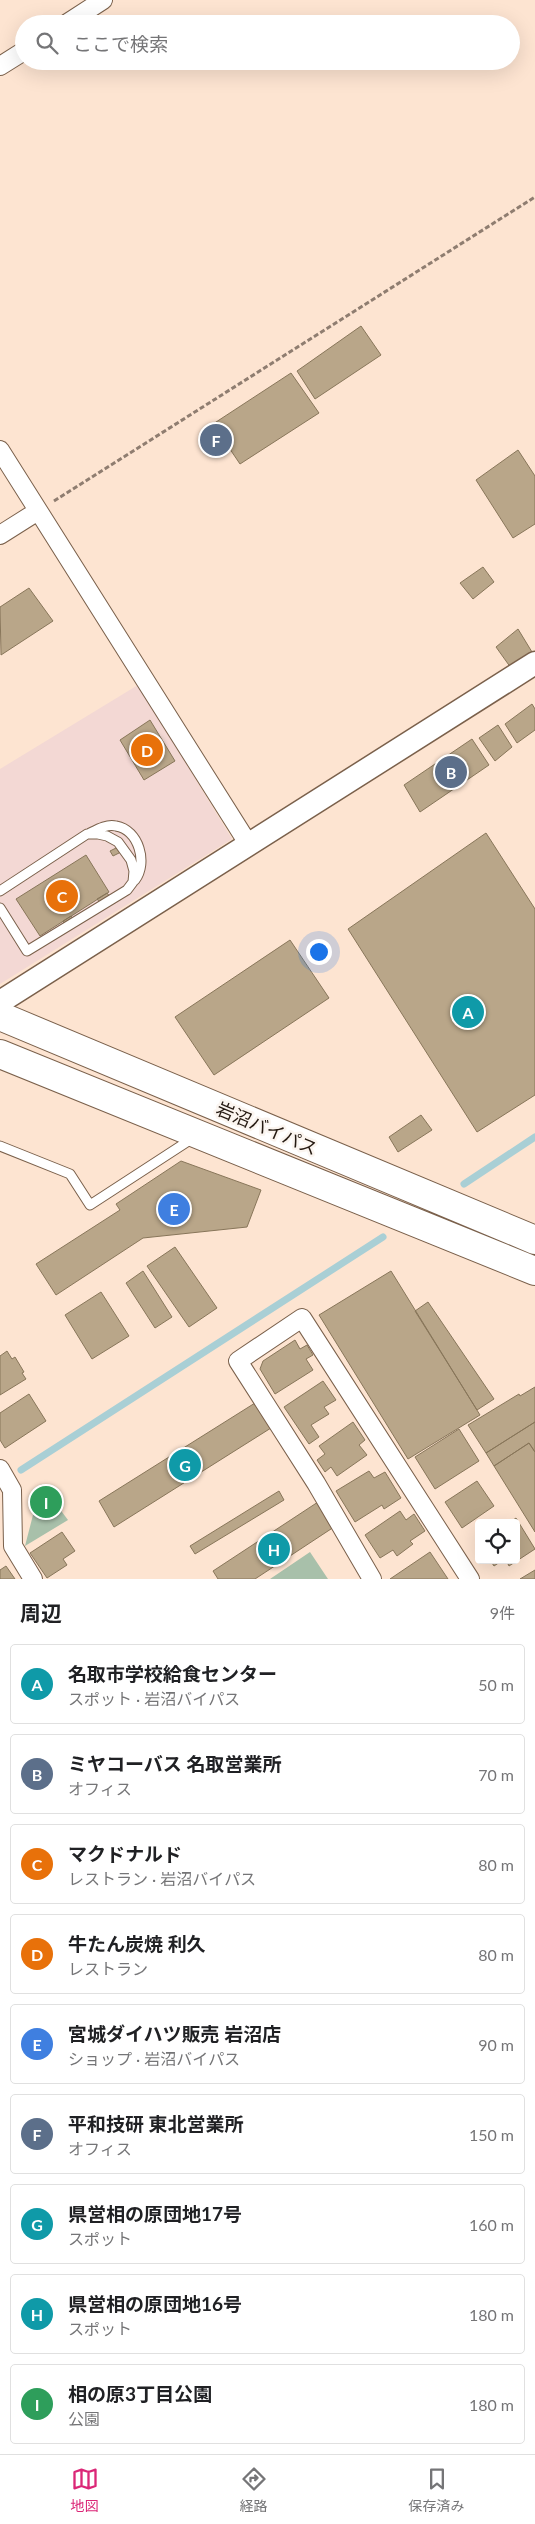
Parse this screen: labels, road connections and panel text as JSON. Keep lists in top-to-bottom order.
{
  "streets": {
    "highway": ["岩沼バイパス"]
  },
  "page": {
    "search": "ここで検索",
    "pins": [
      "F",
      "D",
      "B",
      "C",
      "A",
      "E",
      "G",
      "I",
      "H"
    ],
    "heading": ["周辺", "9件"],
    "list": [
      {
        "mark": "A",
        "name": "名取市学校給食センター",
        "note": "スポット · 岩沼バイパス",
        "value": "50 m"
      },
      {
        "mark": "B",
        "name": "ミヤコーバス 名取営業所",
        "note": "オフィス",
        "value": "70 m"
      },
      {
        "mark": "C",
        "name": "マクドナルド",
        "note": "レストラン · 岩沼バイパス",
        "value": "80 m"
      },
      {
        "mark": "D",
        "name": "牛たん炭焼 利久",
        "note": "レストラン",
        "value": "80 m"
      },
      {
        "mark": "E",
        "name": "宮城ダイハツ販売 岩沼店",
        "note": "ショップ · 岩沼バイパス",
        "value": "90 m"
      },
      {
        "mark": "F",
        "name": "平和技研 東北営業所",
        "note": "オフィス",
        "value": "150 m"
      },
      {
        "mark": "G",
        "name": "県営相の原団地17号",
        "note": "スポット",
        "value": "160 m"
      },
      {
        "mark": "H",
        "name": "県営相の原団地16号",
        "note": "スポット",
        "value": "180 m"
      },
      {
        "mark": "I",
        "name": "相の原3丁目公園",
        "note": "公園",
        "value": "180 m"
      }
    ],
    "nav": ["地図", "経路", "保存済み"]
  }
}
